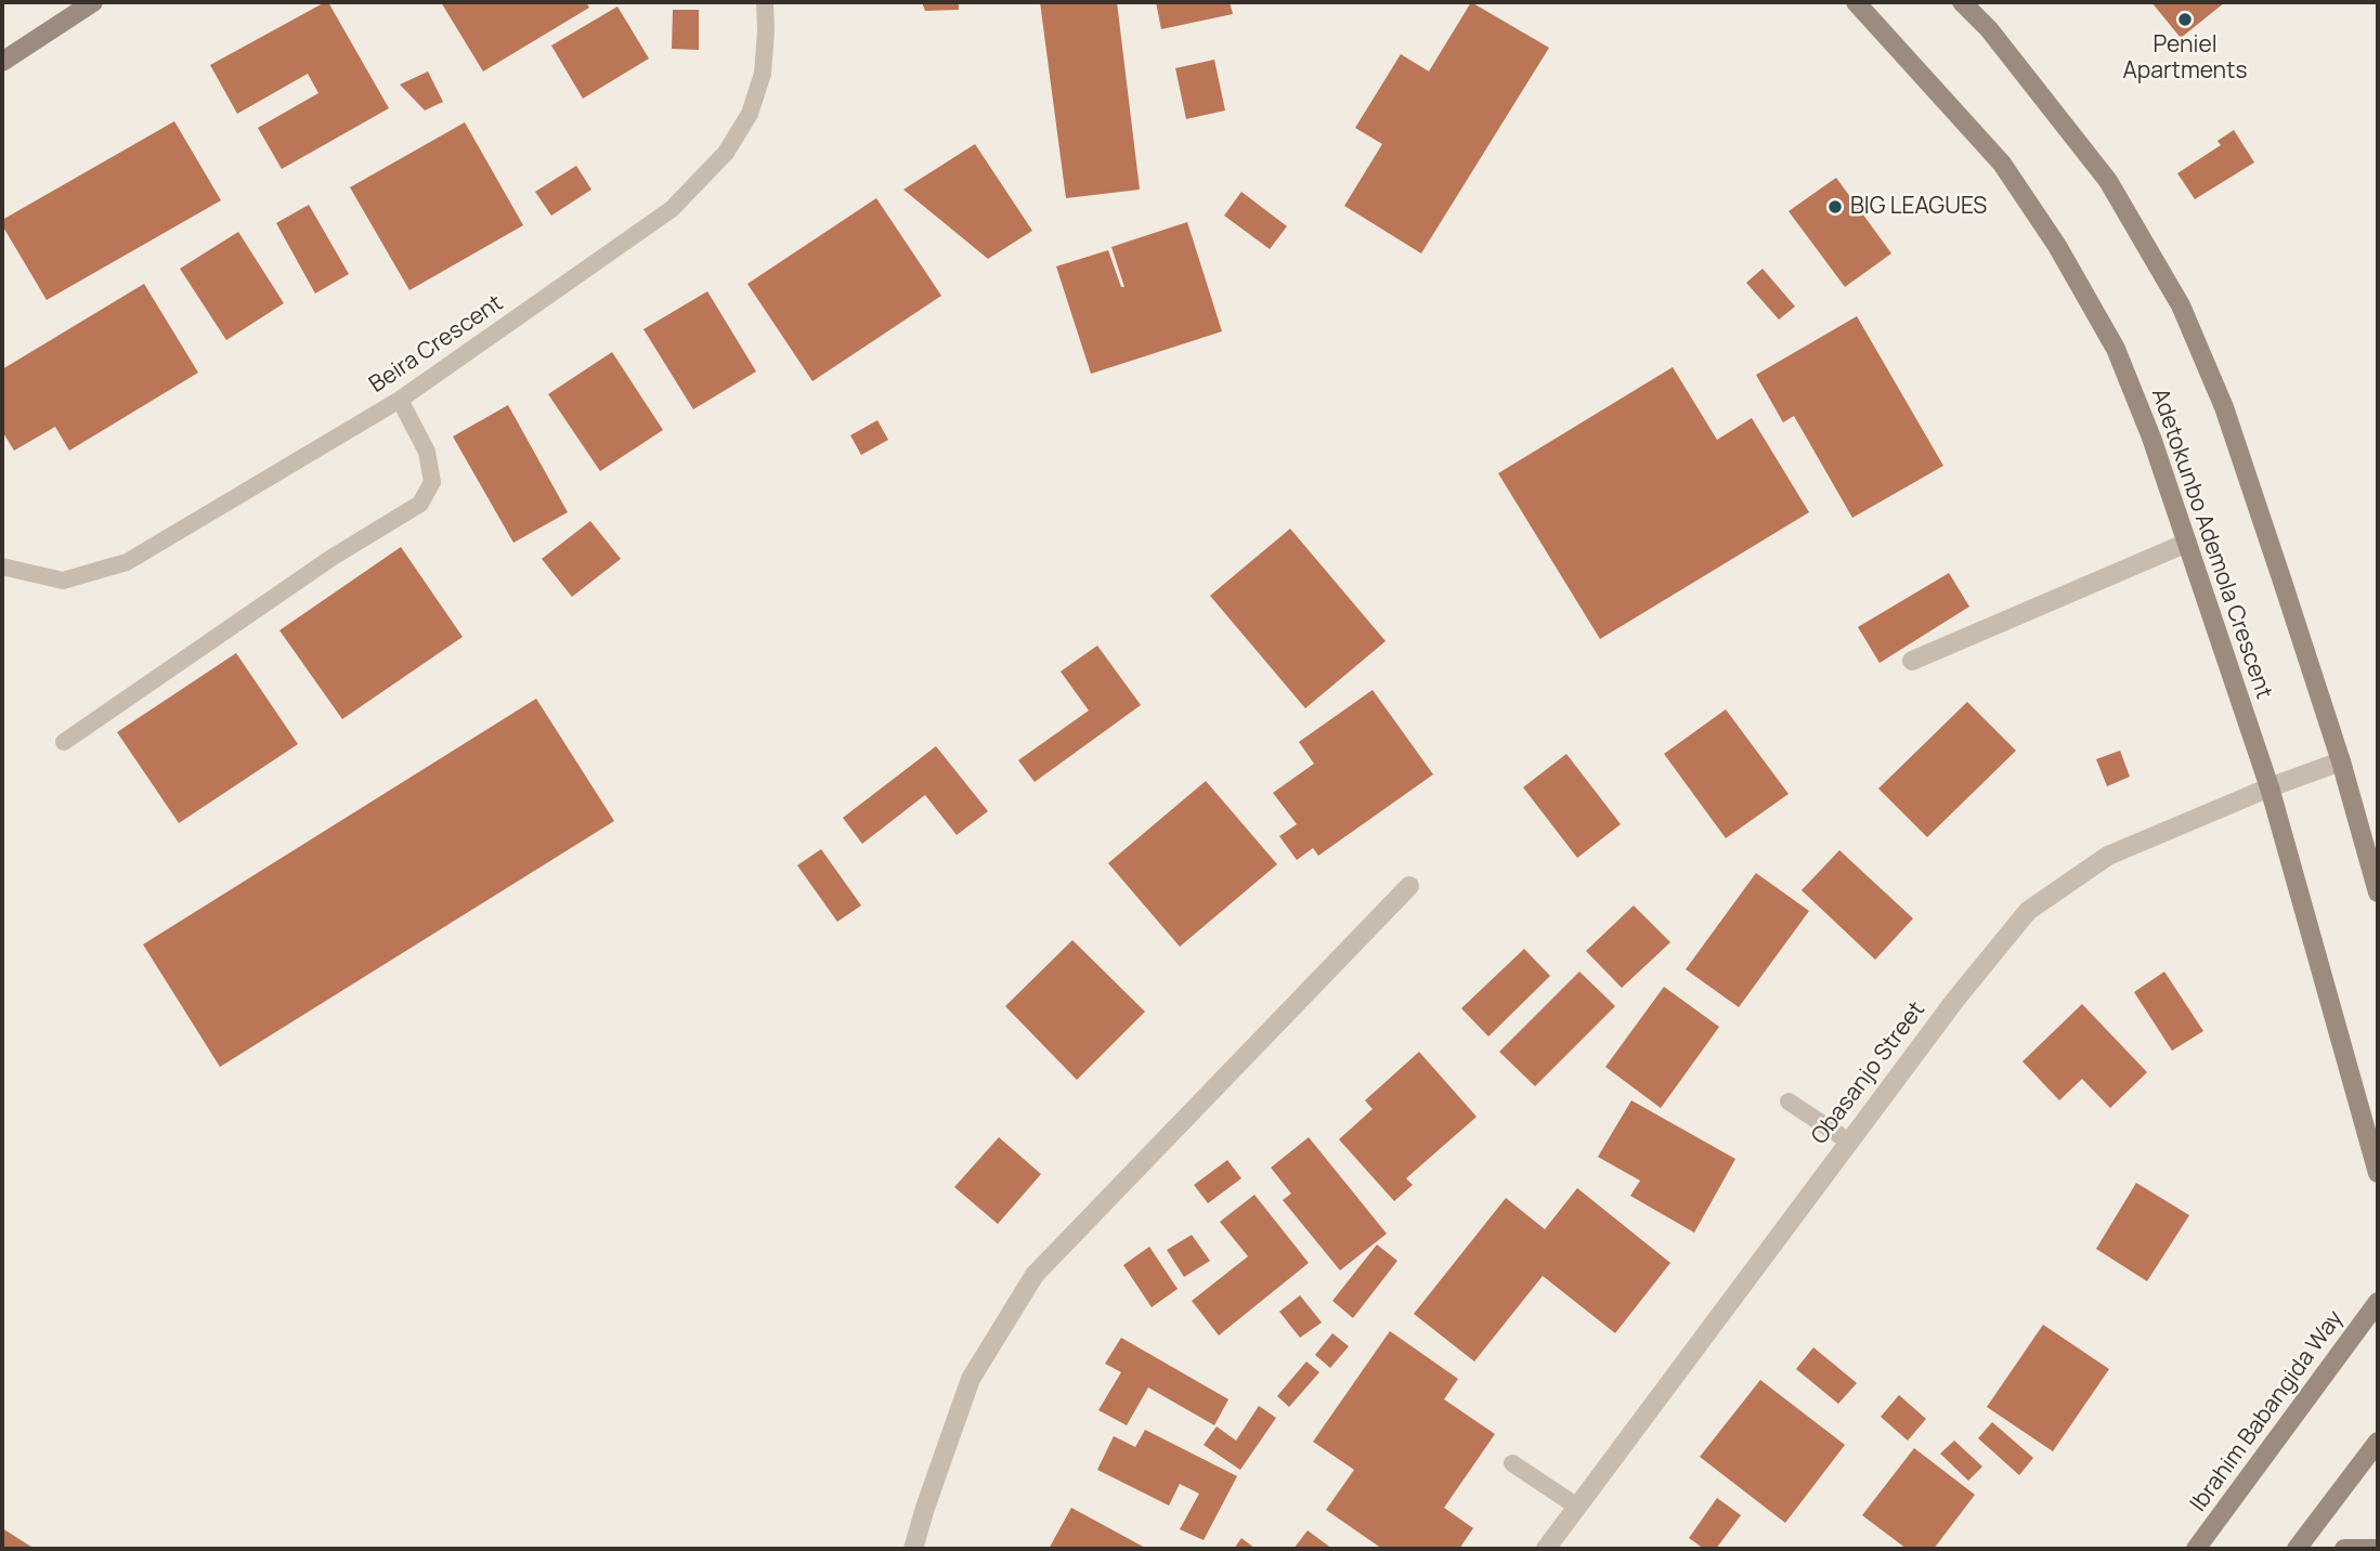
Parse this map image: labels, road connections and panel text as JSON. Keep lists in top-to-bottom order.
{
  "streets": {
    "main road": ["Adetokunbo Ademola Crescent", "Ibrahim Babangida Way"],
    "street": ["Obasanjo Street"],
    "lane": ["Beira Crescent"]
  },
  "crossings": [
    ["Adetokunbo Ademola Crescent", "Obasanjo Street"]
  ],
  "places": ["Peniel Apartments", "BIG LEAGUES"]
}
